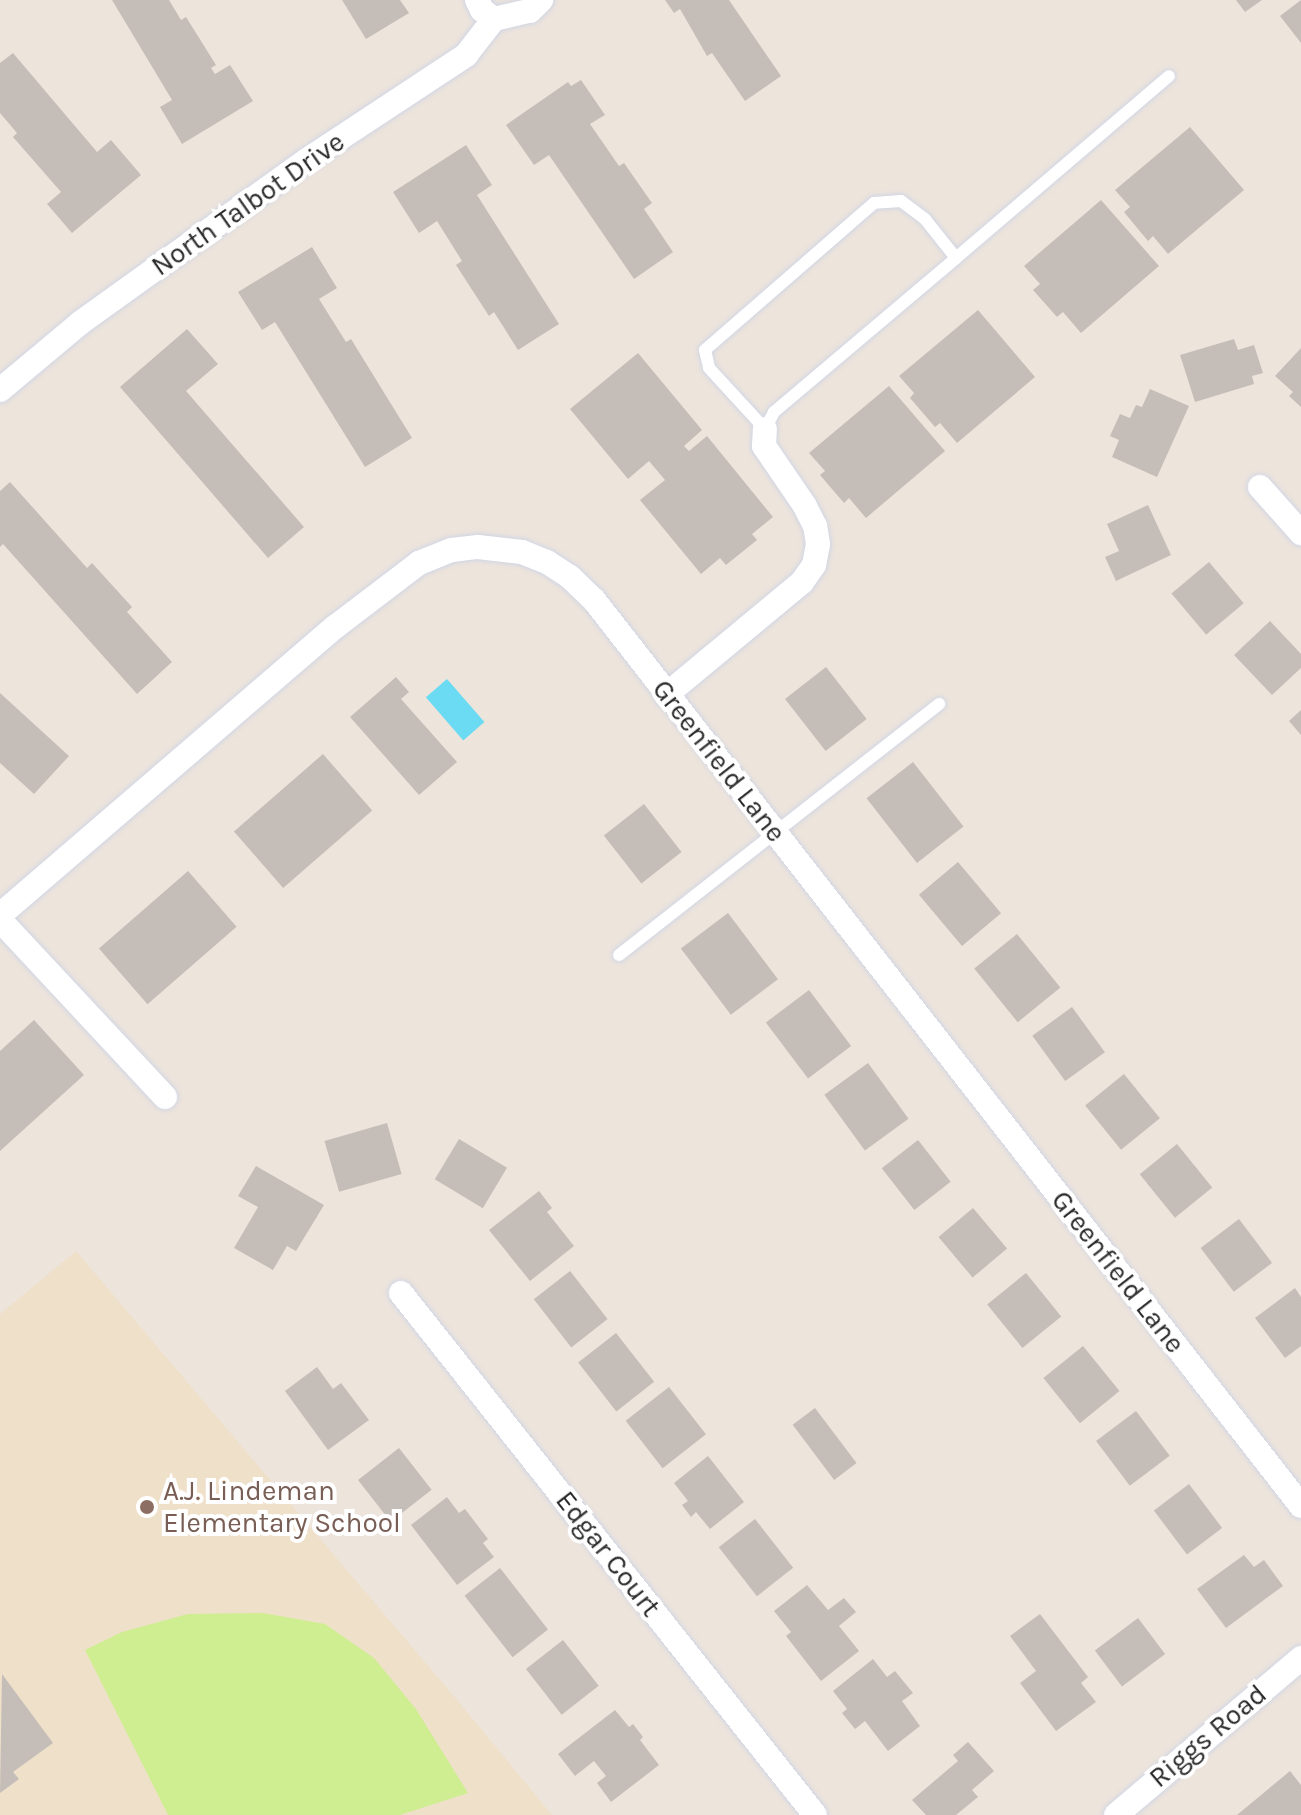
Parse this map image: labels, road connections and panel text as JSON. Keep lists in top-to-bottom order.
{
  "streets": {
    "street": [
      "North Talbot Drive",
      "Greenfield Lane",
      "Edgar Court",
      "Riggs Road"
    ]
  },
  "places": ["A.J. Lindeman Elementary School"]
}
